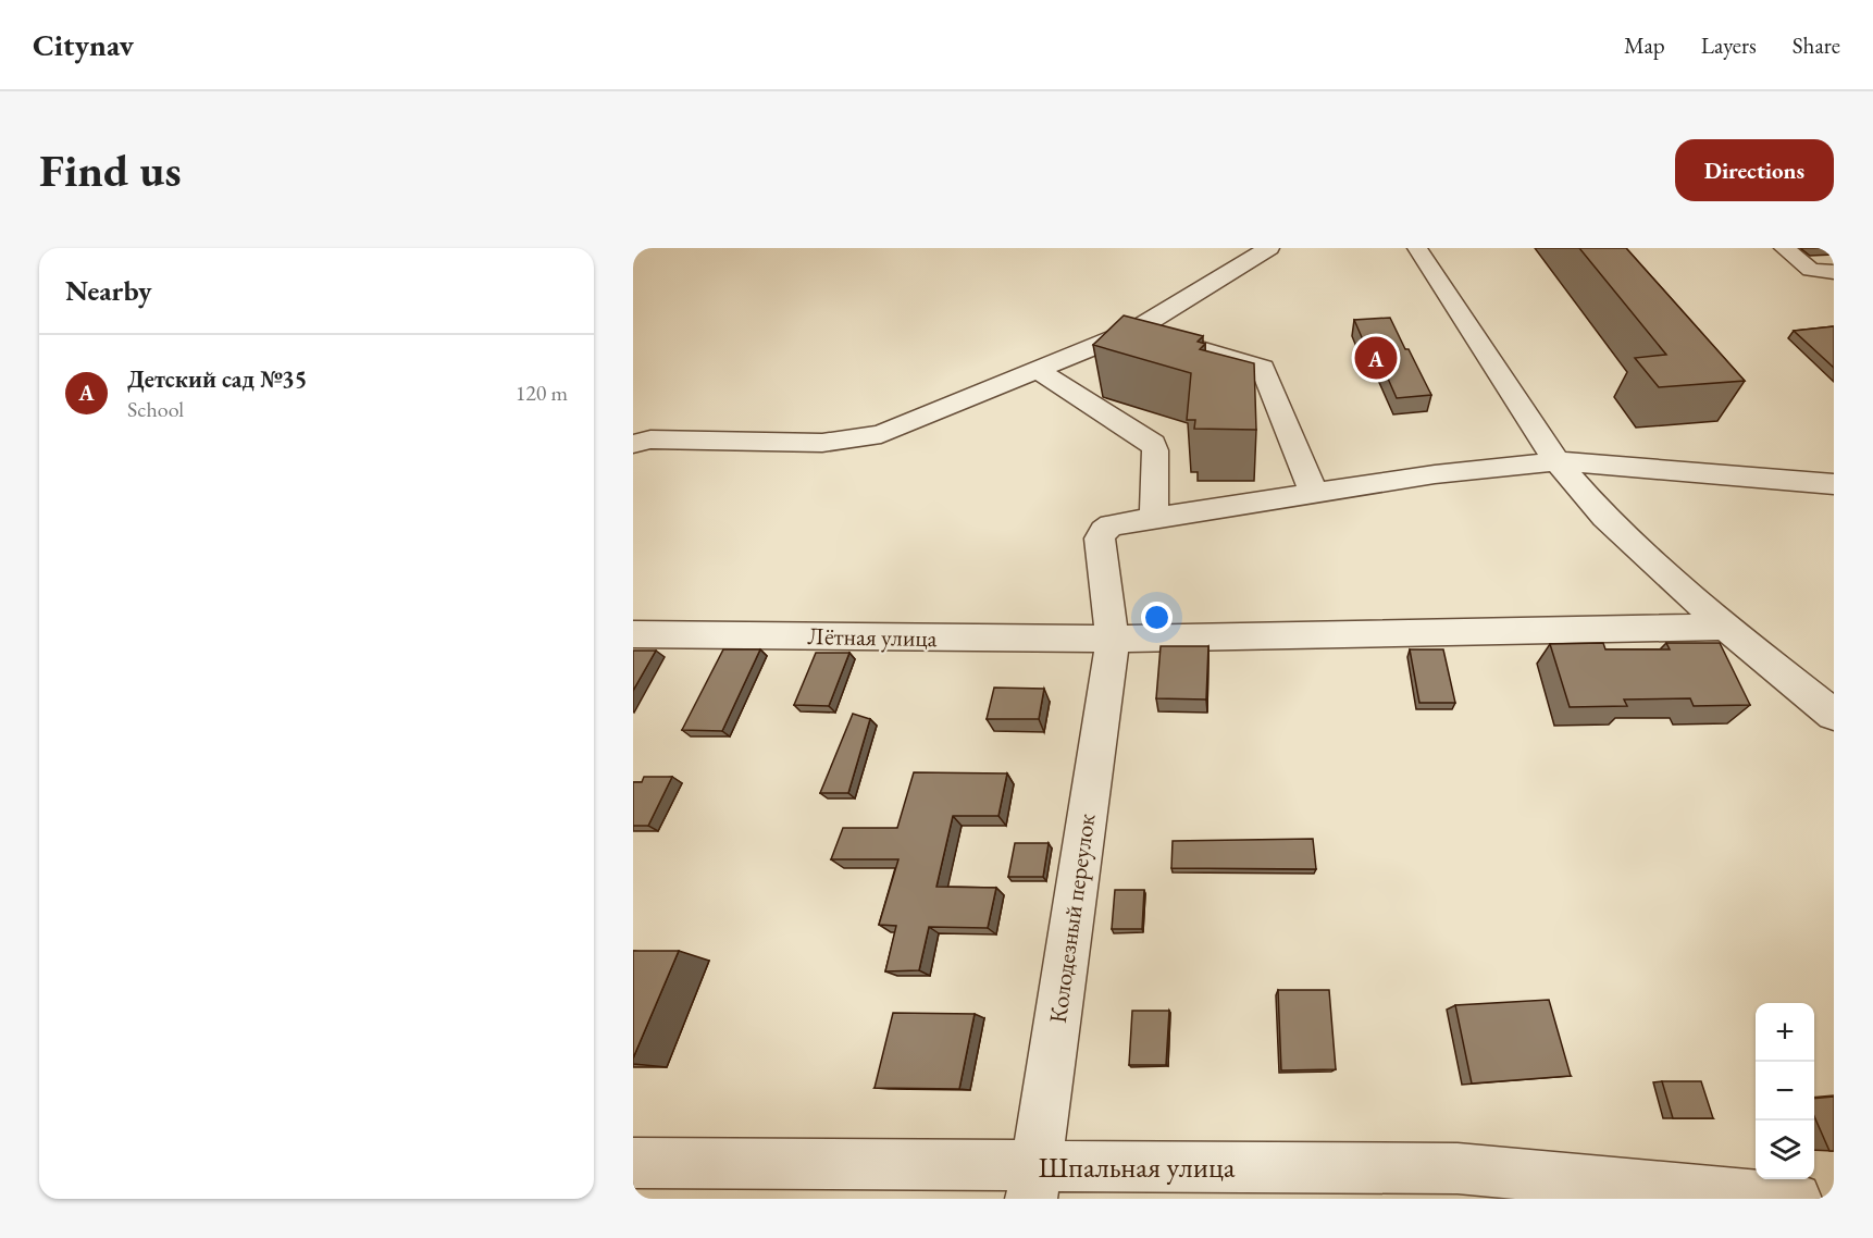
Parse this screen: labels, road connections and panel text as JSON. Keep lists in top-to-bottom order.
{
  "streets": {
    "street": ["Лётная улица", "Колодезный переулок", "Шпальная улица"]
  },
  "crossings": [
    ["Лётная улица", "Колодезный переулок"],
    ["Колодезный переулок", "Шпальная улица"]
  ],
  "page": {
    "header": "Citynav",
    "nav": ["Map", "Layers", "Share"],
    "buttons": "Directions",
    "title": "Find us",
    "heading": "Nearby",
    "list": [
      {
        "mark": "A",
        "name": "Детский сад №35",
        "note": "School",
        "value": "120 m"
      }
    ],
    "pins": "A",
    "map_buttons": ["+", "−"]
  }
}
